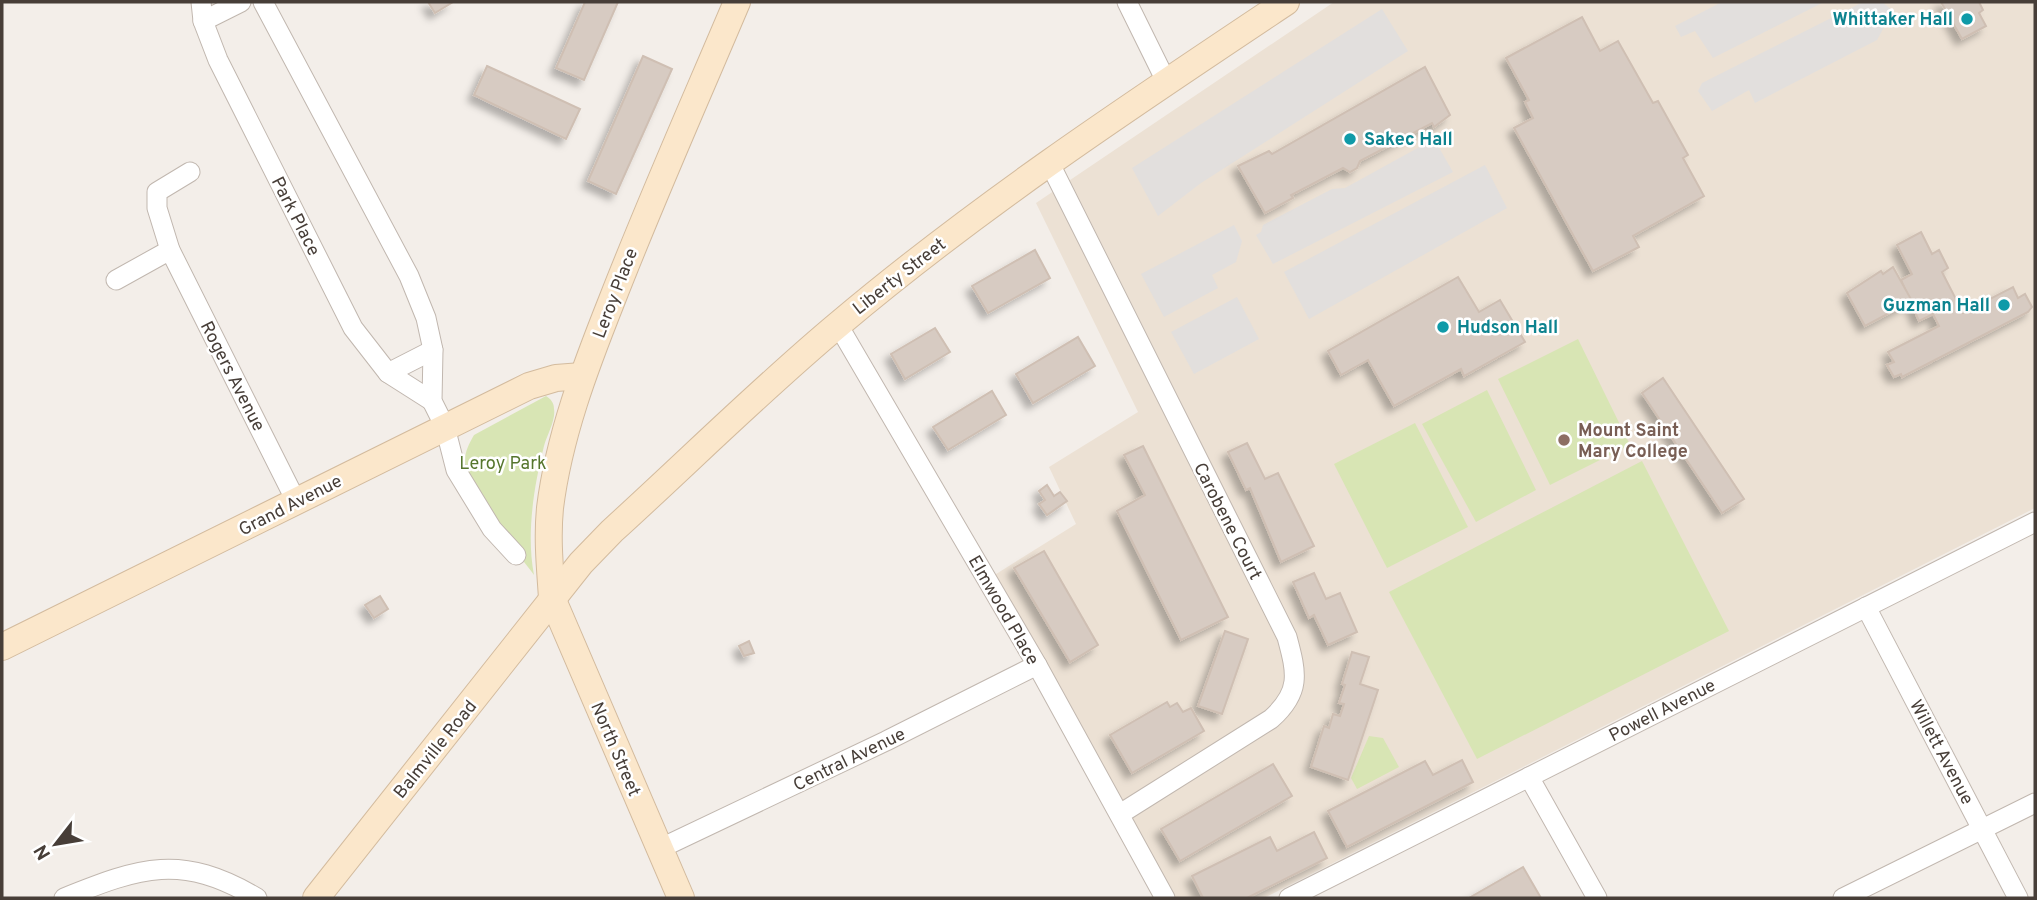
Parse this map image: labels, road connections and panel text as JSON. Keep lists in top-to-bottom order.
{
  "streets": {
    "street": [
      "Park Place",
      "Liberty Street",
      "Leroy Place",
      "Rogers Avenue",
      "Grand Avenue",
      "Carobene Court",
      "Elmwood Place",
      "Powell Avenue",
      "Balmville Road",
      "North Street",
      "Willett Avenue",
      "Central Avenue"
    ]
  },
  "crossings": [
    ["Liberty Street", "Leroy Place"],
    ["Liberty Street", "Carobene Court"],
    ["Liberty Street", "Elmwood Place"],
    ["Liberty Street", "Balmville Road"],
    ["Liberty Street", "North Street"],
    ["Leroy Place", "Grand Avenue"],
    ["Leroy Place", "Balmville Road"],
    ["Leroy Place", "North Street"],
    ["Rogers Avenue", "Grand Avenue"],
    ["Carobene Court", "Elmwood Place"],
    ["Elmwood Place", "Central Avenue"],
    ["Powell Avenue", "Willett Avenue"],
    ["Balmville Road", "North Street"],
    ["North Street", "Central Avenue"]
  ],
  "parks": ["Leroy Park"],
  "places": [
    "Whittaker Hall",
    "Sakec Hall",
    "Guzman Hall",
    "Hudson Hall",
    "Mount Saint Mary College"
  ],
  "north": "bottom left"
}
